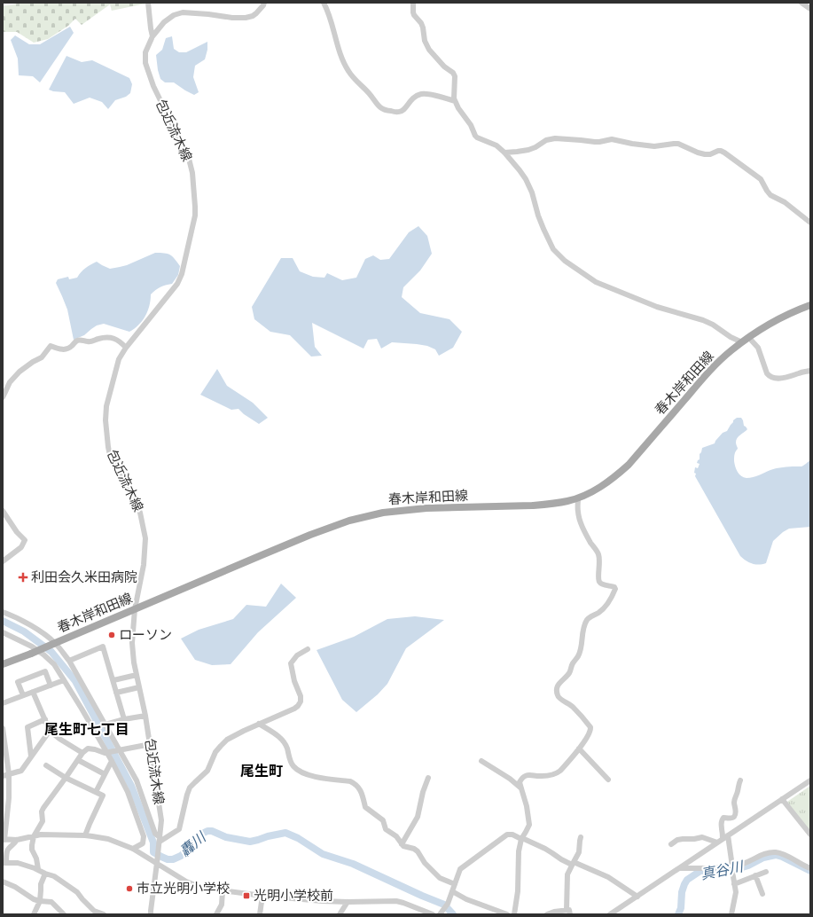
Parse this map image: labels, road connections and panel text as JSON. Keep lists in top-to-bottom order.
{
  "streets": {
    "main road": ["春木岸和田線"],
    "street": ["包近流木線"]
  },
  "crossings": [
    ["包近流木線", "春木岸和田線"]
  ],
  "districts": ["尾生町七丁目", "尾生町"],
  "water": ["轟川", "真谷川"],
  "places": {
    "health": ["利田会久米田病院"],
    "other": ["ローソン", "市立光明小学校"],
    "transit": ["光明小学校前"]
  }
}
